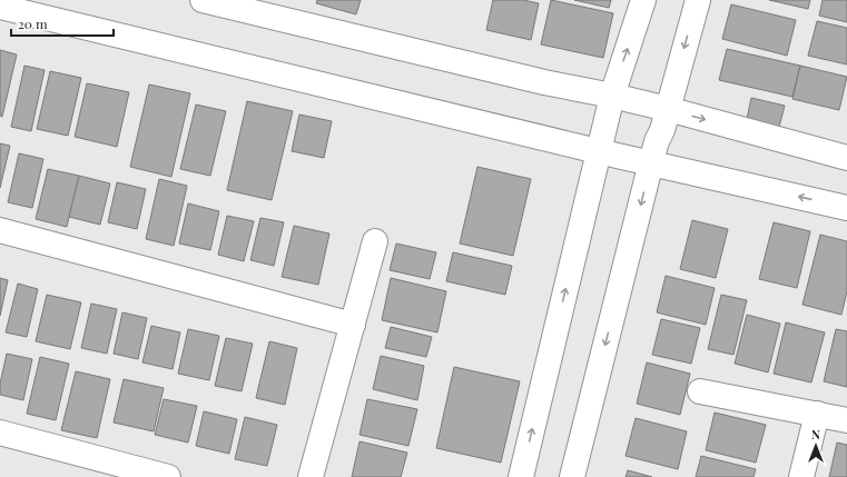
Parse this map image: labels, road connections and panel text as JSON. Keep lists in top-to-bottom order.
{
  "scale_bar": "20 m",
  "north": "top"
}
